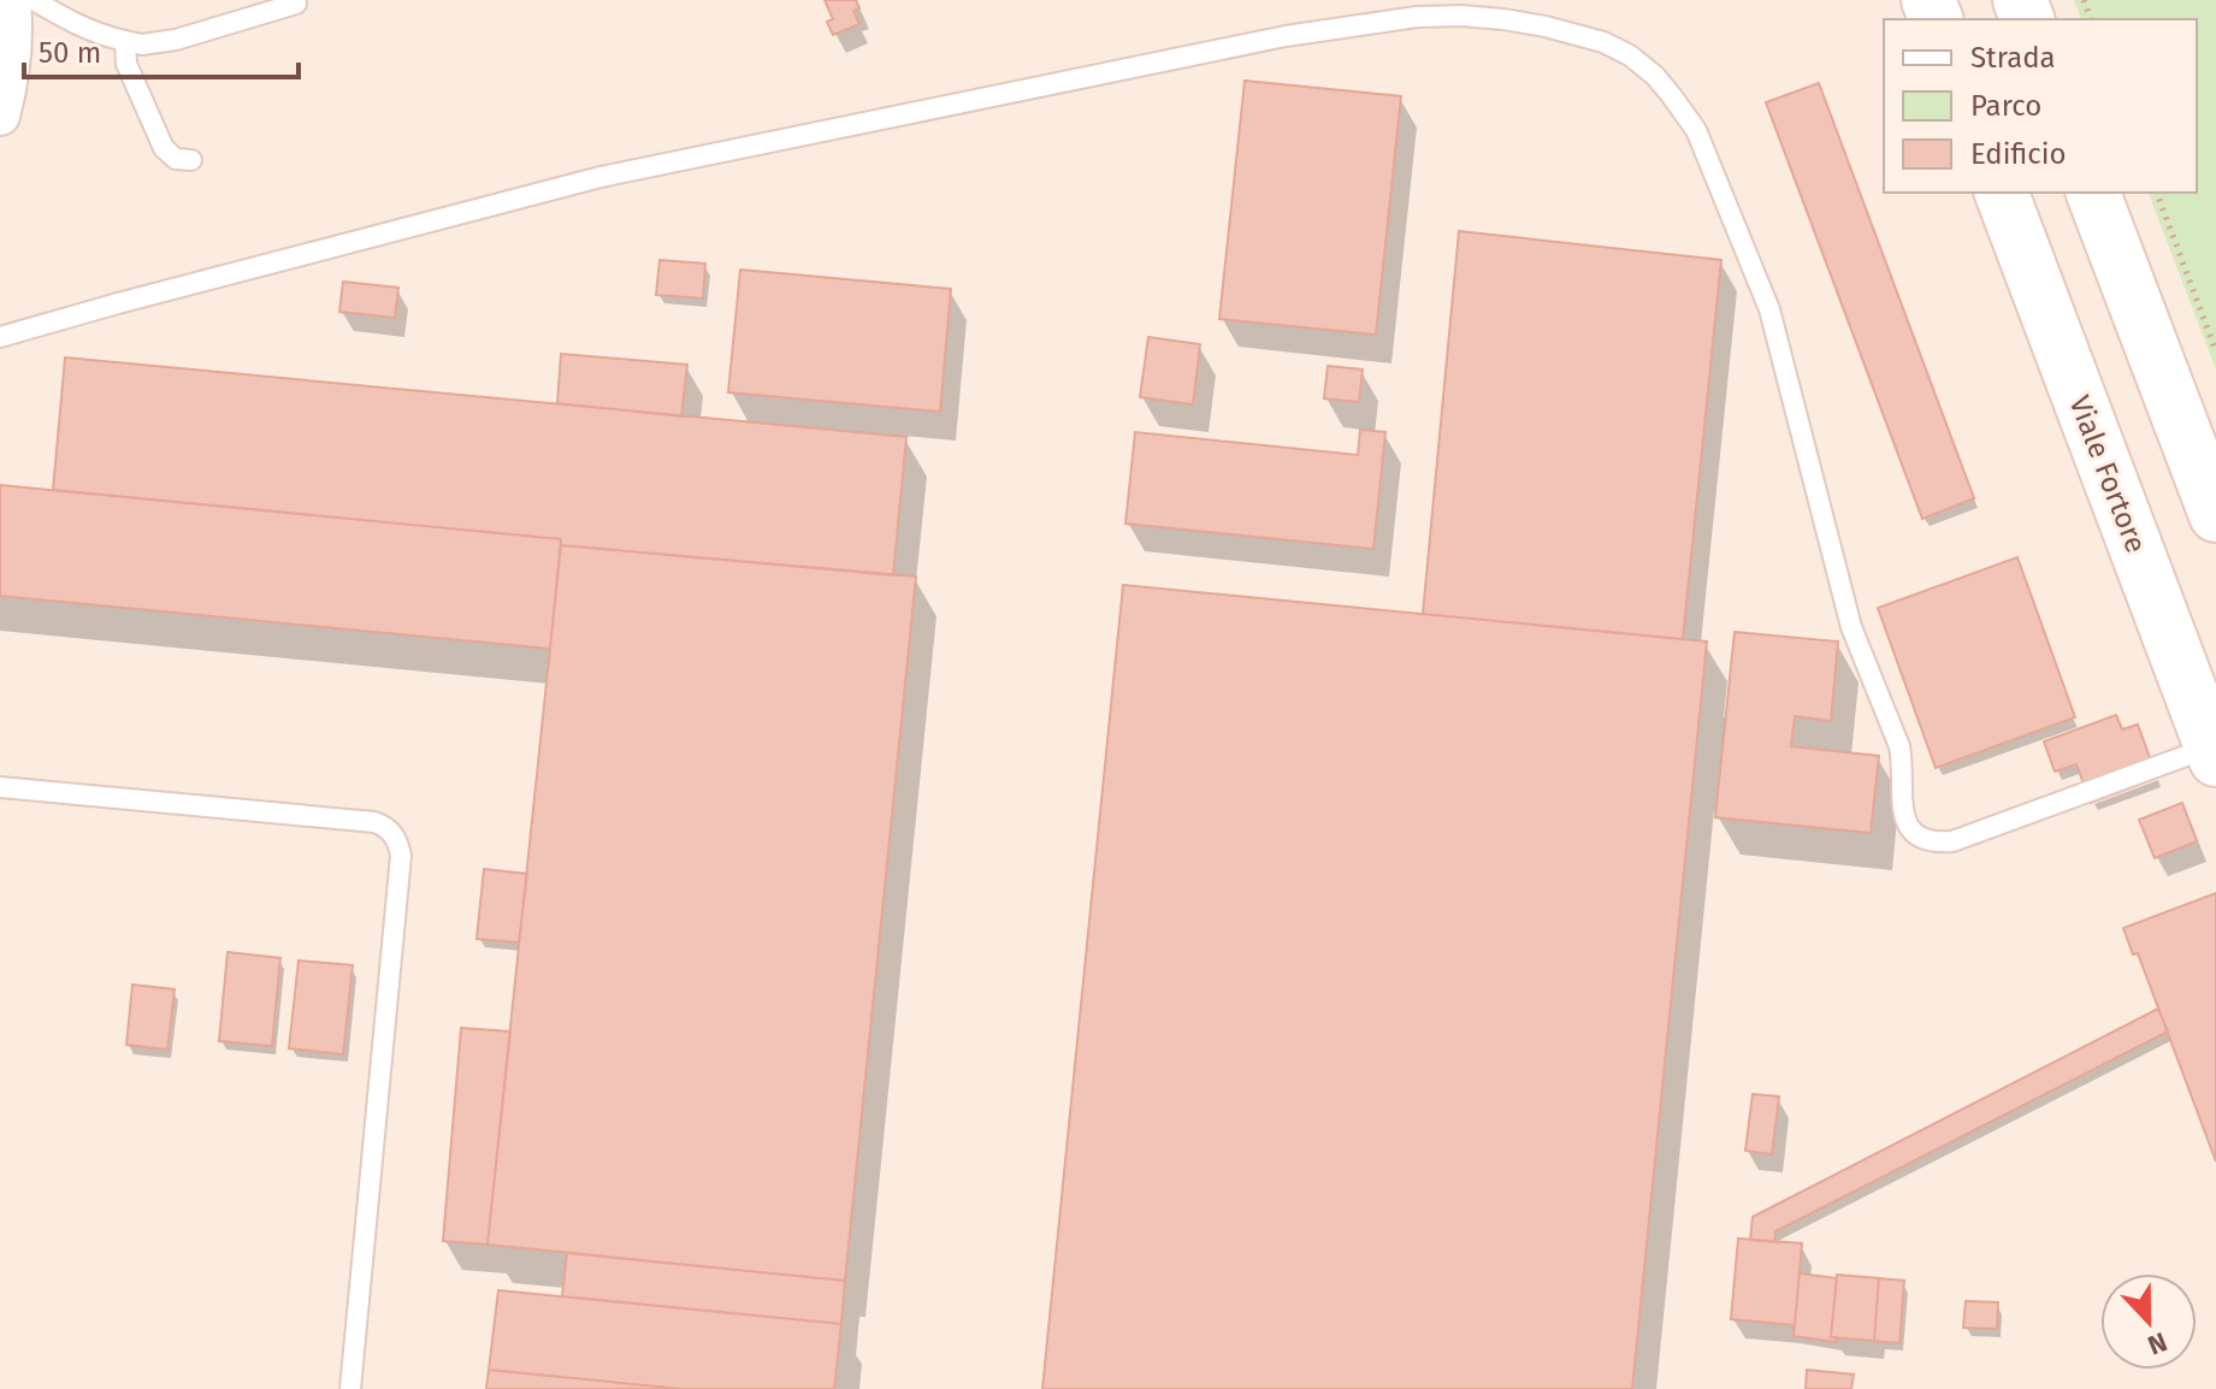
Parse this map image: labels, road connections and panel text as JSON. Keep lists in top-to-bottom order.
{
  "streets": {
    "main road": ["Viale Fortore"]
  },
  "legend": ["Strada", "Parco", "Edificio"],
  "scale_bar": "50 m",
  "north": "bottom"
}
